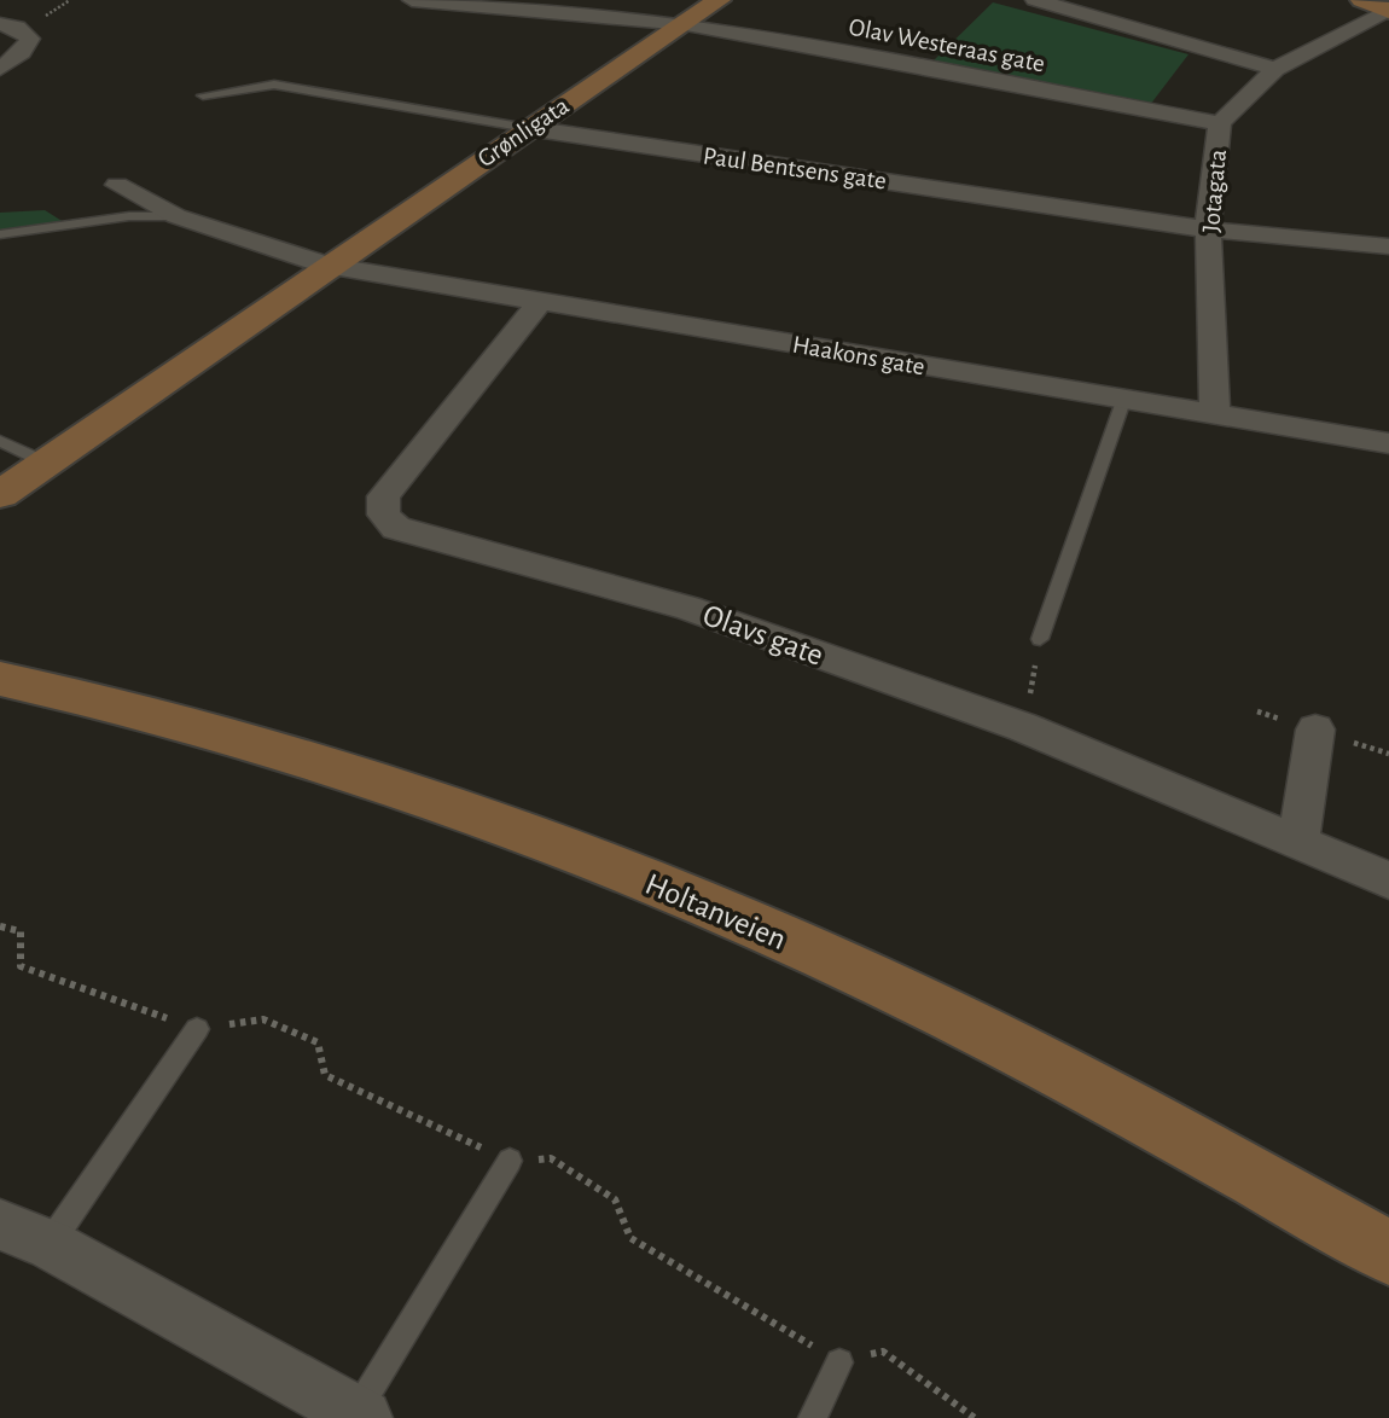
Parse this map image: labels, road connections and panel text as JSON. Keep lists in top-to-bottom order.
{
  "streets": {
    "main road": ["Grønligata", "Holtanveien"],
    "street": [
      "Olav Westeraas gate",
      "Paul Bentsens gate",
      "Jotagata",
      "Haakons gate",
      "Olavs gate"
    ]
  },
  "crossings": [
    ["Olav Westeraas gate", "Grønligata"],
    ["Olav Westeraas gate", "Jotagata"],
    ["Grønligata", "Paul Bentsens gate"],
    ["Grønligata", "Haakons gate"],
    ["Paul Bentsens gate", "Jotagata"],
    ["Jotagata", "Haakons gate"],
    ["Haakons gate", "Olavs gate"]
  ]
}
